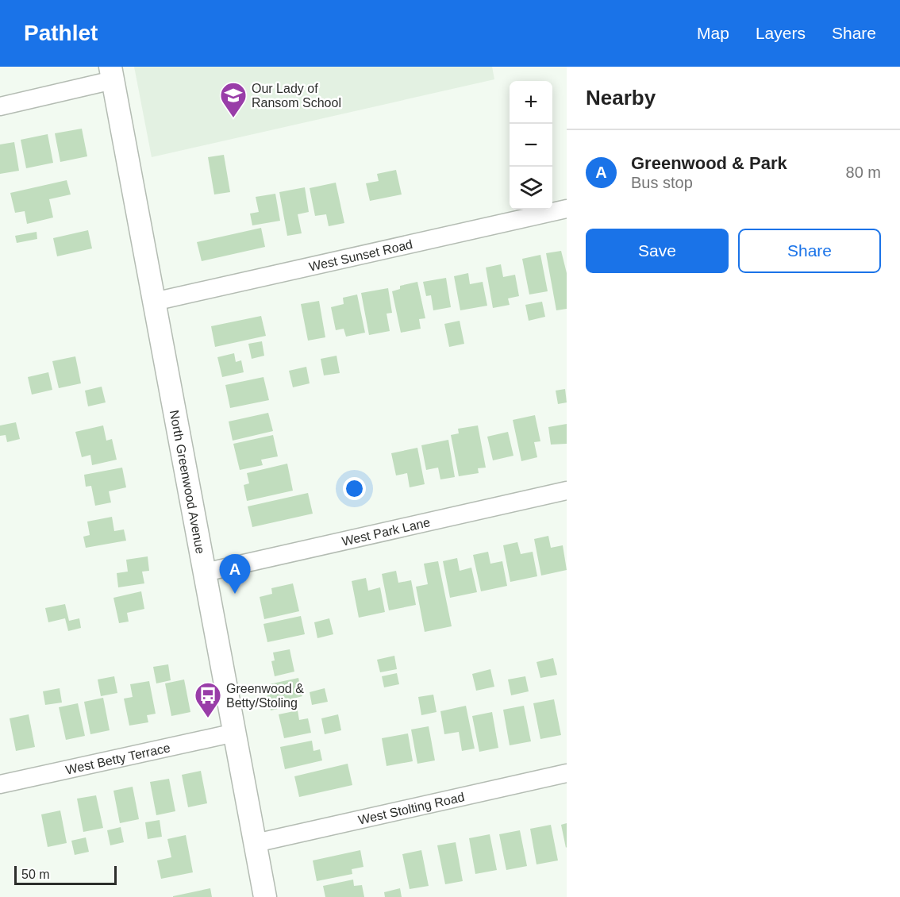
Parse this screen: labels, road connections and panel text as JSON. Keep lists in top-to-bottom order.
{
  "streets": {
    "main road": ["North Greenwood Avenue"],
    "street": [
      "West Sunset Road",
      "West Park Lane",
      "West Betty Terrace",
      "West Stolting Road"
    ]
  },
  "crossings": [
    ["West Sunset Road", "North Greenwood Avenue"],
    ["North Greenwood Avenue", "West Park Lane"],
    ["North Greenwood Avenue", "West Betty Terrace"],
    ["North Greenwood Avenue", "West Stolting Road"]
  ],
  "places": {
    "school or university": ["Our Lady of Ransom School"],
    "bus stop": ["Greenwood & Betty/Stoling"]
  },
  "scale_bar": "50 m",
  "page": {
    "header": "Pathlet",
    "nav": ["Map", "Layers", "Share"],
    "heading": "Nearby",
    "map_buttons": ["+", "−"],
    "list": [
      {
        "mark": "A",
        "name": "Greenwood & Park",
        "note": "Bus stop",
        "value": "80 m"
      }
    ],
    "buttons": ["Save", "Share"],
    "pins": "A",
    "scale": "50 m"
  }
}
